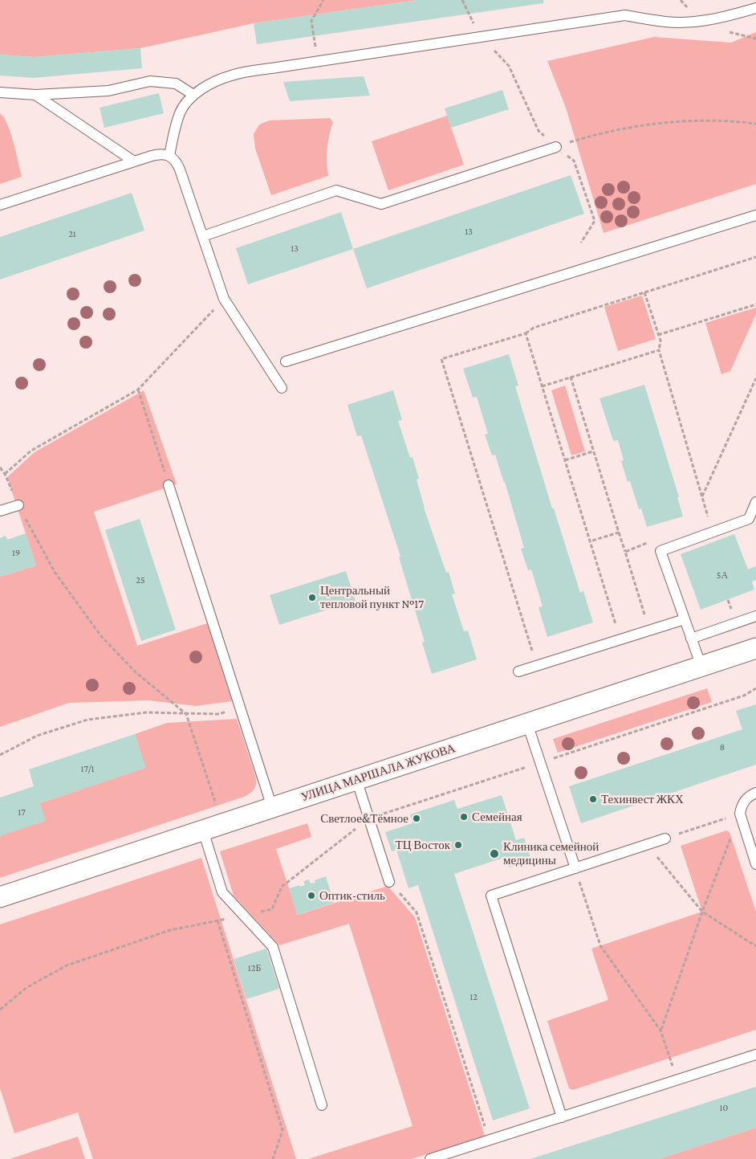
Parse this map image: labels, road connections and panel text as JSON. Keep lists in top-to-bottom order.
{
  "streets": {
    "street": ["УЛИЦА МАРШАЛА ЖУКОВА"]
  },
  "places": [
    "Центральный тепловой пункт №17",
    "Техинвест ЖКХ",
    "Семейная",
    "Светлое&Тёмное",
    "ТЦ Восток",
    "Клиника семейной медицины",
    "Оптик-стиль"
  ],
  "house_numbers": [
    "13",
    "21",
    "13",
    "19",
    "5А",
    "25",
    "8",
    "17/1",
    "17",
    "12Б",
    "12",
    "10"
  ]
}
